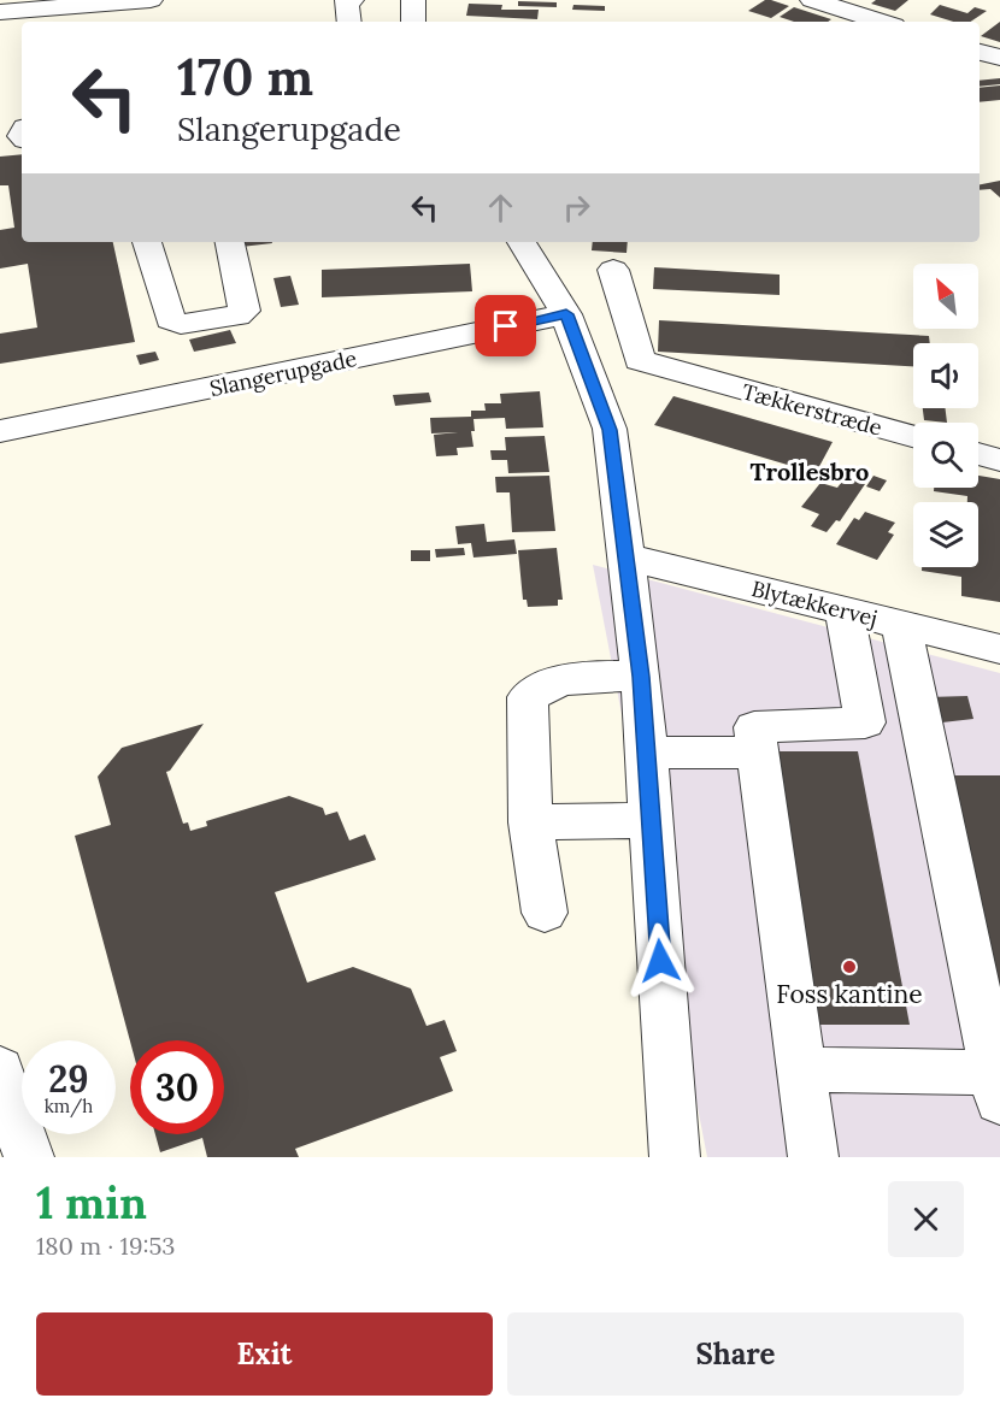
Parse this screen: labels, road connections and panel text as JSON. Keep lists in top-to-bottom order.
{
  "streets": {
    "street": ["Slangerupgade", "Tækkerstræde", "Blytækkervej"]
  },
  "districts": ["Trollesbro"],
  "places": ["Foss kantine"],
  "north": "top left",
  "page": {
    "turn": ["170 m", "Slangerupgade"],
    "speed": "29 km/h",
    "limit": "30",
    "heading": ["1 min", "180 m · 19:53"],
    "buttons": ["Exit", "Share"]
  }
}
